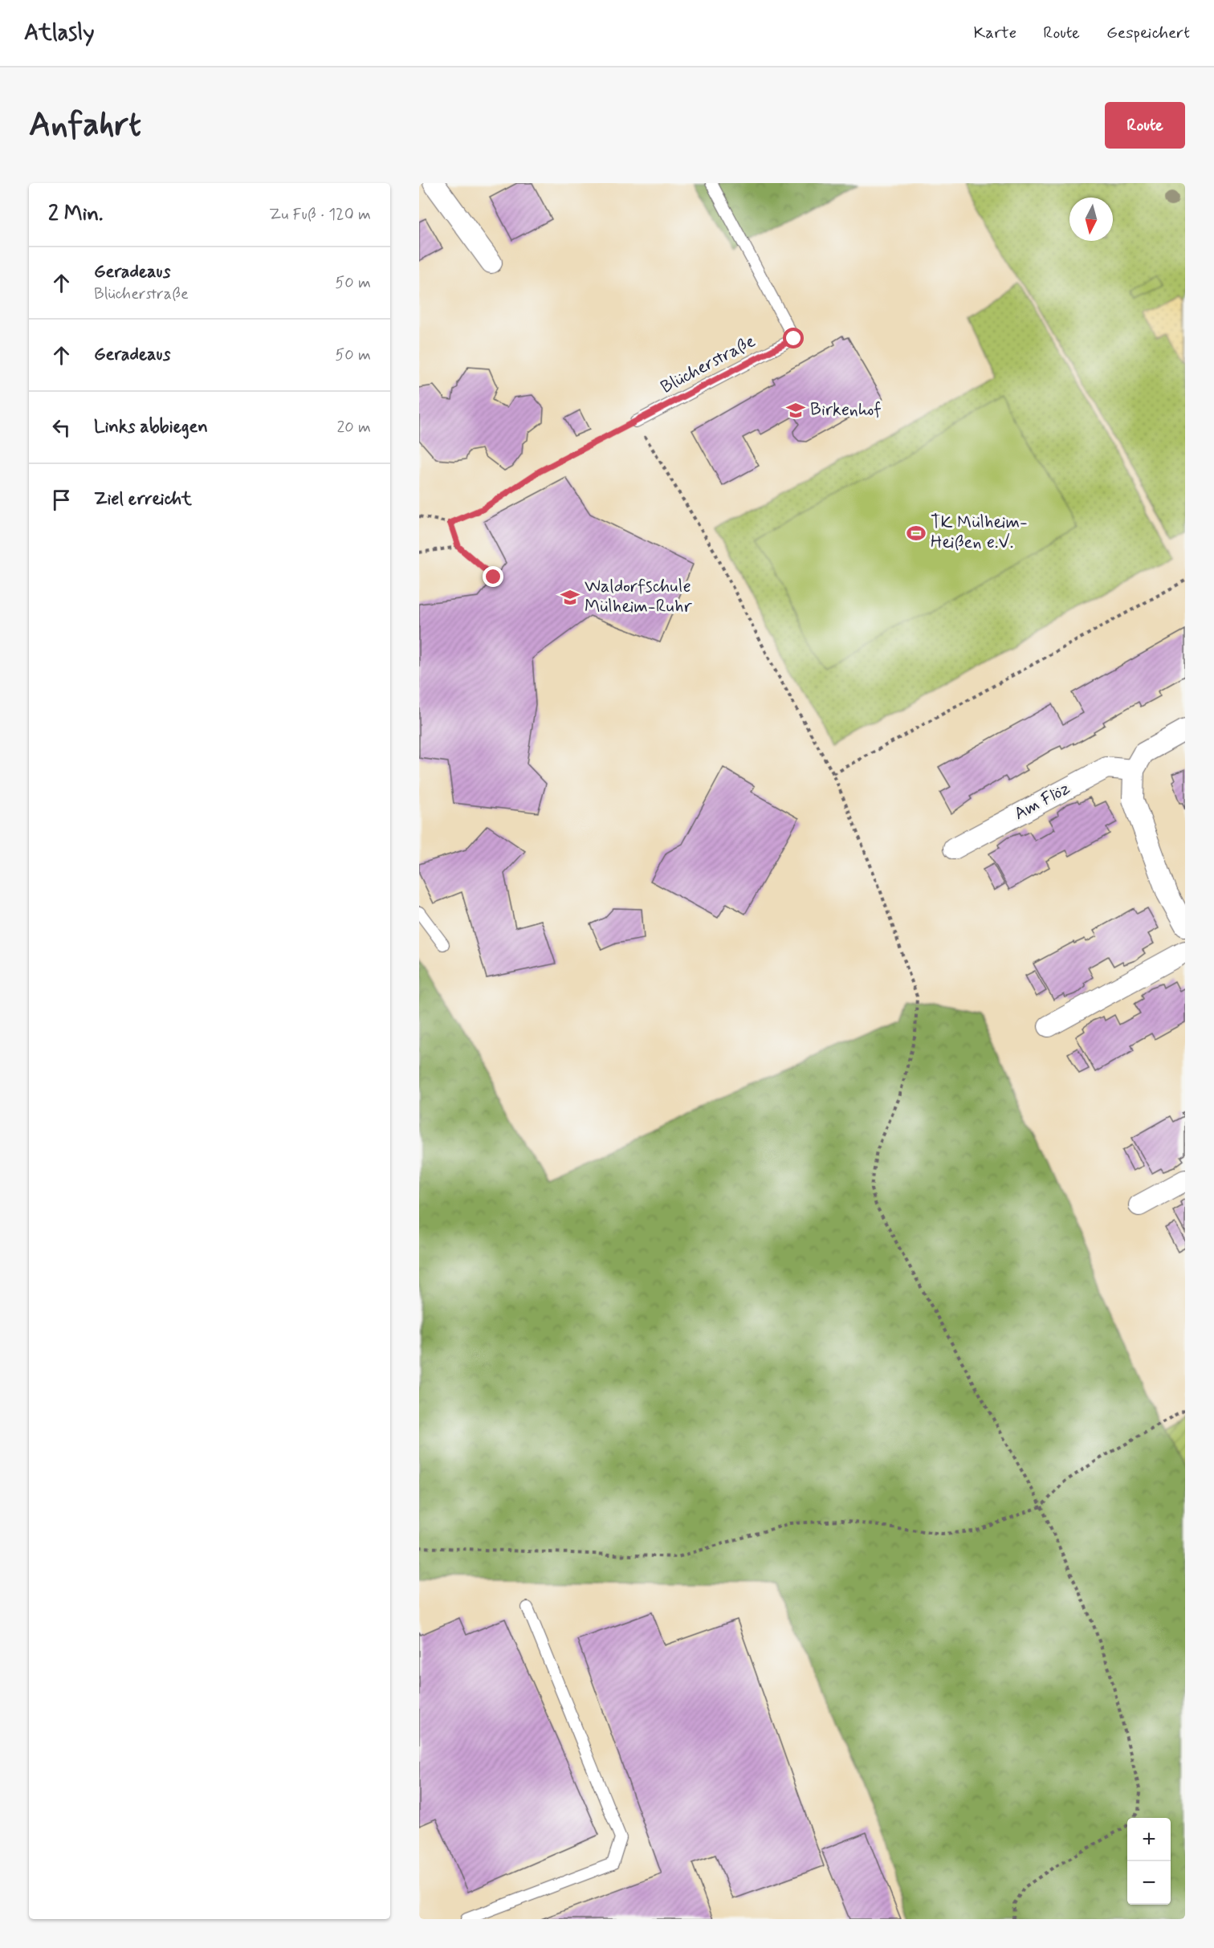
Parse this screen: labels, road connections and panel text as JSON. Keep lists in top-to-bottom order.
{
  "streets": {
    "street": ["Am Flöz"],
    "lane": ["Blücherstraße"]
  },
  "places": {
    "school or university": ["Birkenhof", "Waldorfschule Mülheim-Ruhr"],
    "sports": ["TK Mülheim- Heißen e.V."]
  },
  "north": "bottom",
  "page": {
    "header": "Atlasly",
    "nav": ["Karte", "Route", "Gespeichert"],
    "buttons": "Route",
    "title": "Anfahrt",
    "heading": ["2 Min.", "Zu Fuß · 120 m"],
    "list": [
      ["Geradeaus", "Blücherstraße", "50 m"],
      ["Geradeaus", "50 m"],
      ["Links abbiegen", "20 m"],
      "Ziel erreicht"
    ],
    "map_buttons": ["+", "−"]
  }
}
